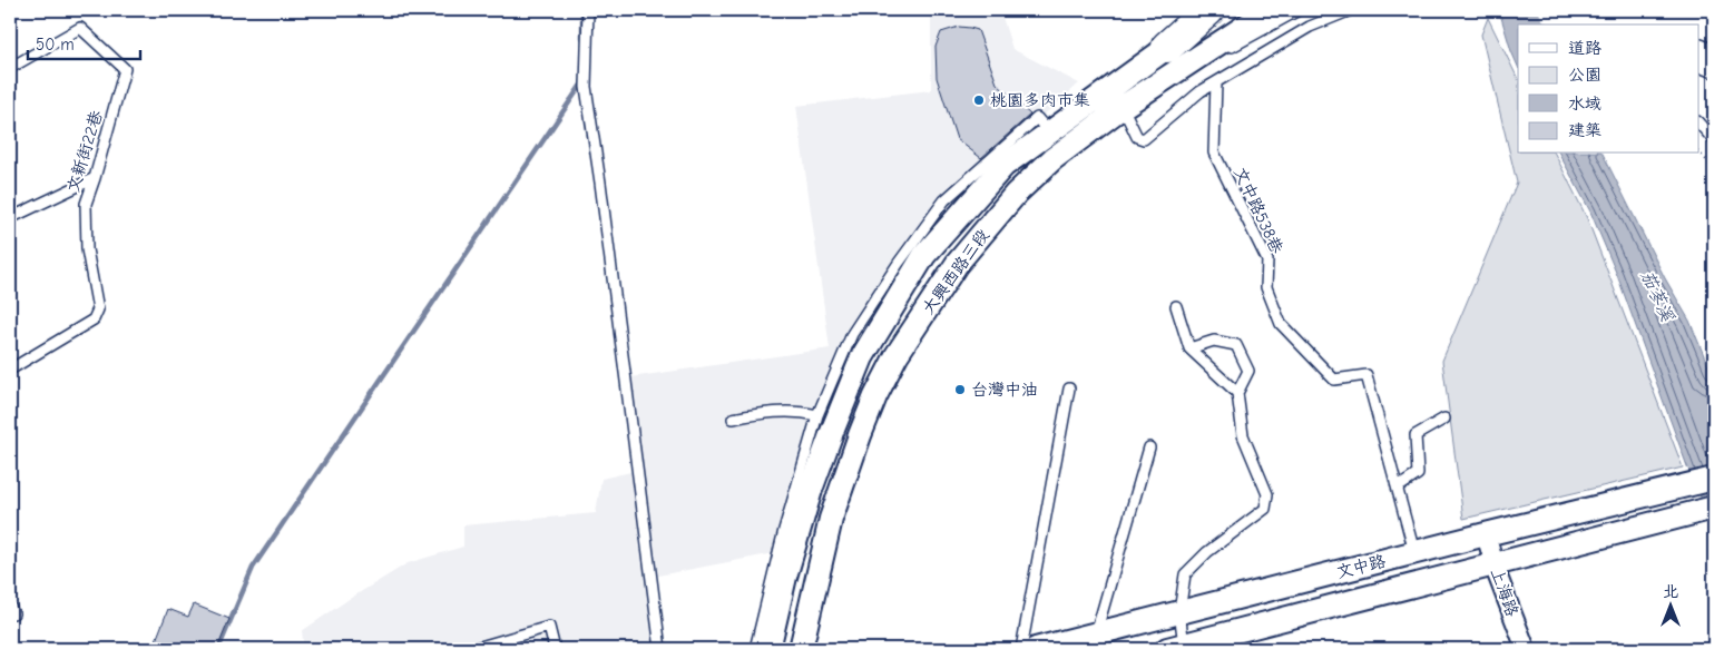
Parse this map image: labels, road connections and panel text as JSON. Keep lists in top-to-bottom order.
{
  "streets": {
    "street": ["大興西路三段", "文中路", "上海路"],
    "lane": ["文新街22巷", "文中路538巷"]
  },
  "crossings": [
    ["文中路538巷", "文中路"],
    ["文中路", "上海路"]
  ],
  "water": ["茄苳溪"],
  "places": ["桃園多肉市集", "台灣中油"],
  "legend": [
    "道路",
    "公園",
    "水域",
    "建築"
  ],
  "scale_bar": "50 m",
  "north": "top"
}
